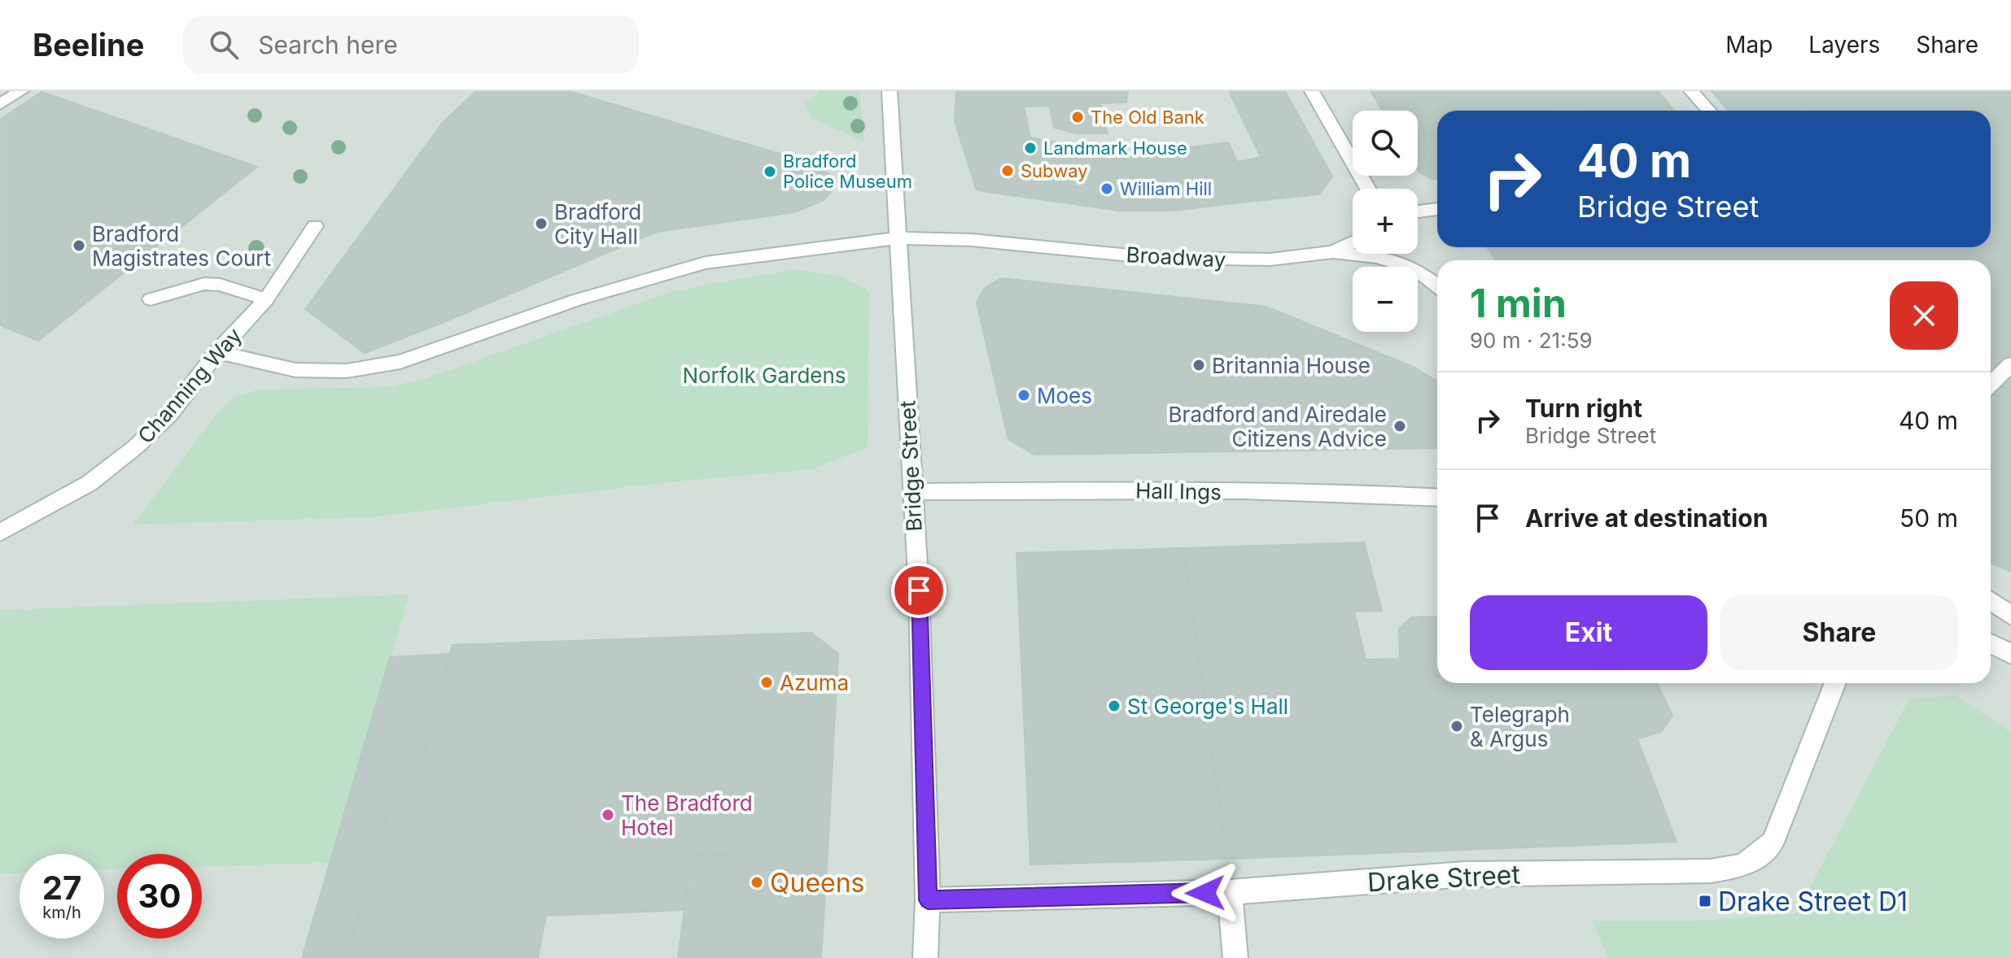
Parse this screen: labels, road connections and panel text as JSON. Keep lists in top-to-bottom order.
{
  "streets": {
    "street": [
      "Broadway",
      "Channing Way",
      "Bridge Street",
      "Hall Ings",
      "Drake Street"
    ]
  },
  "crossings": [
    ["Broadway", "Bridge Street"],
    ["Bridge Street", "Hall Ings"],
    ["Bridge Street", "Drake Street"]
  ],
  "parks": ["Norfolk Gardens"],
  "places": {
    "other": [
      "The Old Bank",
      "Landmark House",
      "Subway",
      "Bradford Police Museum",
      "William Hill",
      "Bradford City Hall",
      "Bradford Magistrates Court",
      "Britannia House",
      "Moes",
      "Bradford and Airedale Citizens Advice",
      "Azuma",
      "St George's Hall",
      "Telegraph & Argus",
      "The Bradford Hotel",
      "Queens"
    ],
    "transit": ["Drake Street D1"]
  },
  "page": {
    "header": "Beeline",
    "search": "Search here",
    "nav": ["Map", "Layers", "Share"],
    "map_buttons": ["+", "−"],
    "turn": ["40 m", "Bridge Street"],
    "heading": ["1 min", "90 m · 21:59"],
    "list": [
      {
        "name": "Turn right",
        "note": "Bridge Street",
        "value": "40 m"
      },
      {
        "name": "Arrive at destination",
        "value": "50 m"
      }
    ],
    "buttons": ["Exit", "Share"],
    "speed": "27 km/h",
    "limit": "30"
  }
}
